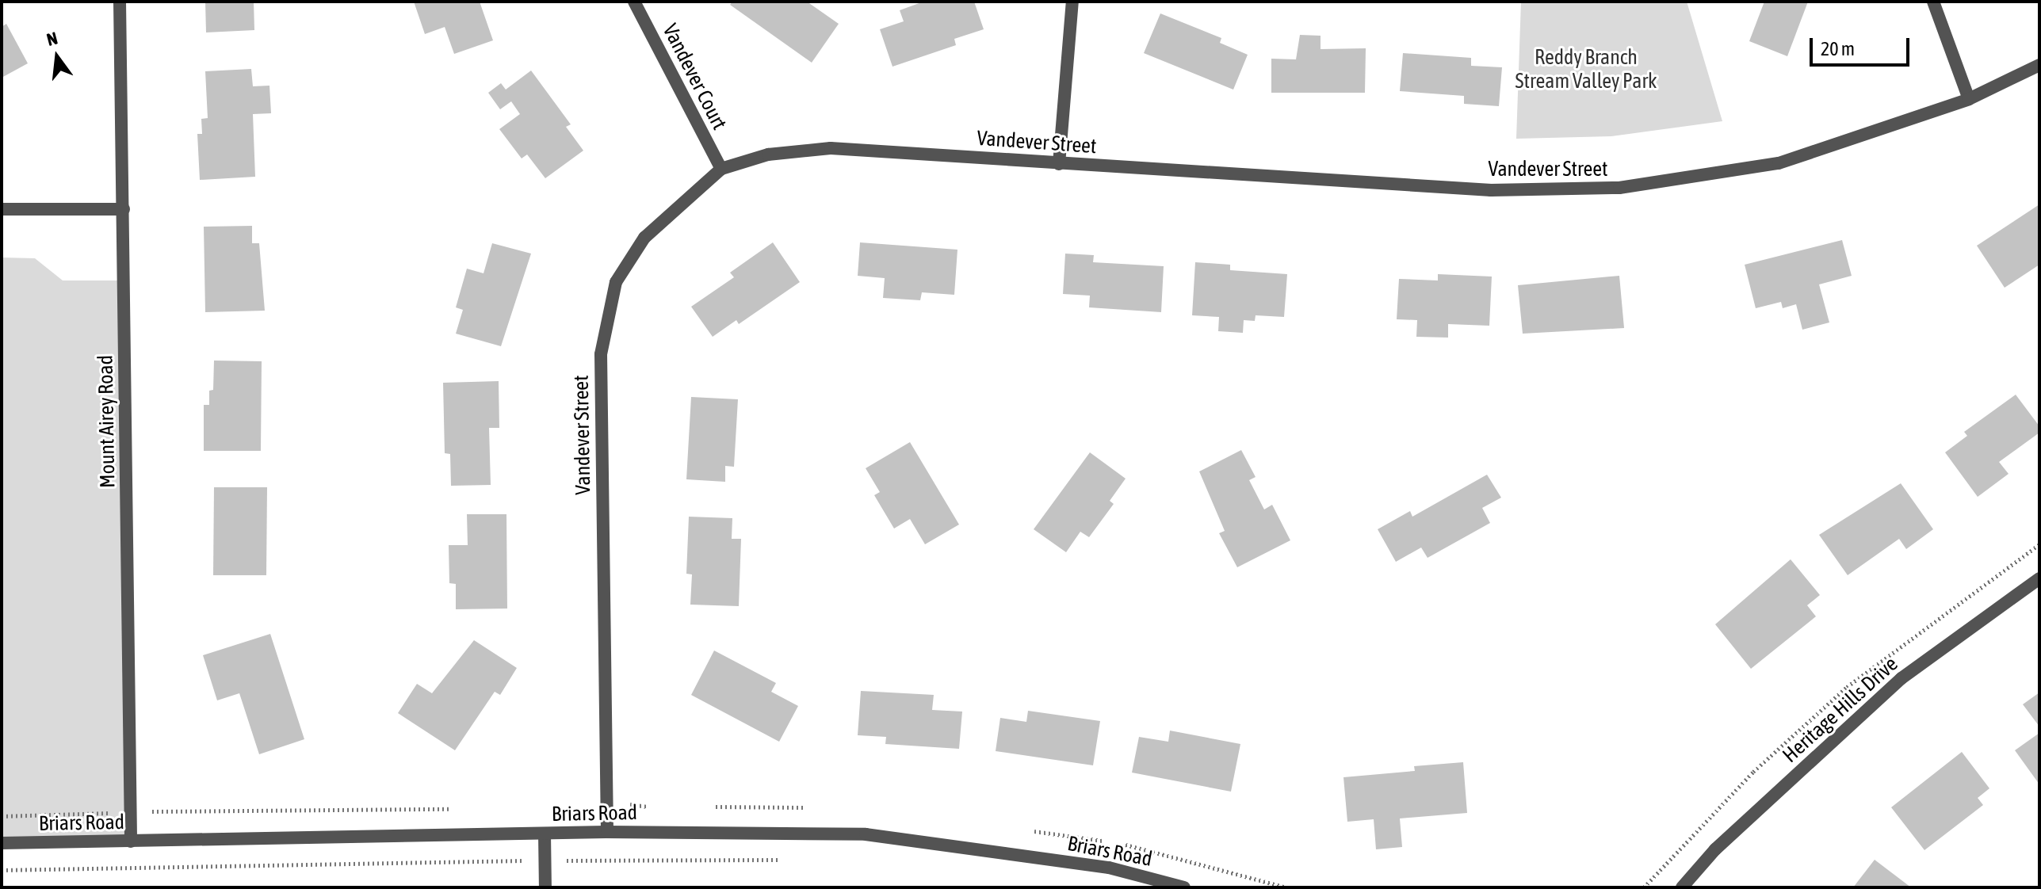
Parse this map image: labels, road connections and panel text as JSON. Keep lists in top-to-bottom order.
{
  "streets": {
    "street": [
      "Vandever Court",
      "Vandever Street",
      "Mount Airey Road",
      "Heritage Hills Drive",
      "Briars Road"
    ]
  },
  "crossings": [
    ["Vandever Court", "Vandever Street"],
    ["Vandever Street", "Briars Road"],
    ["Mount Airey Road", "Briars Road"]
  ],
  "parks": ["Reddy Branch Stream Valley Park"],
  "scale_bar": "20 m",
  "north": "top"
}
